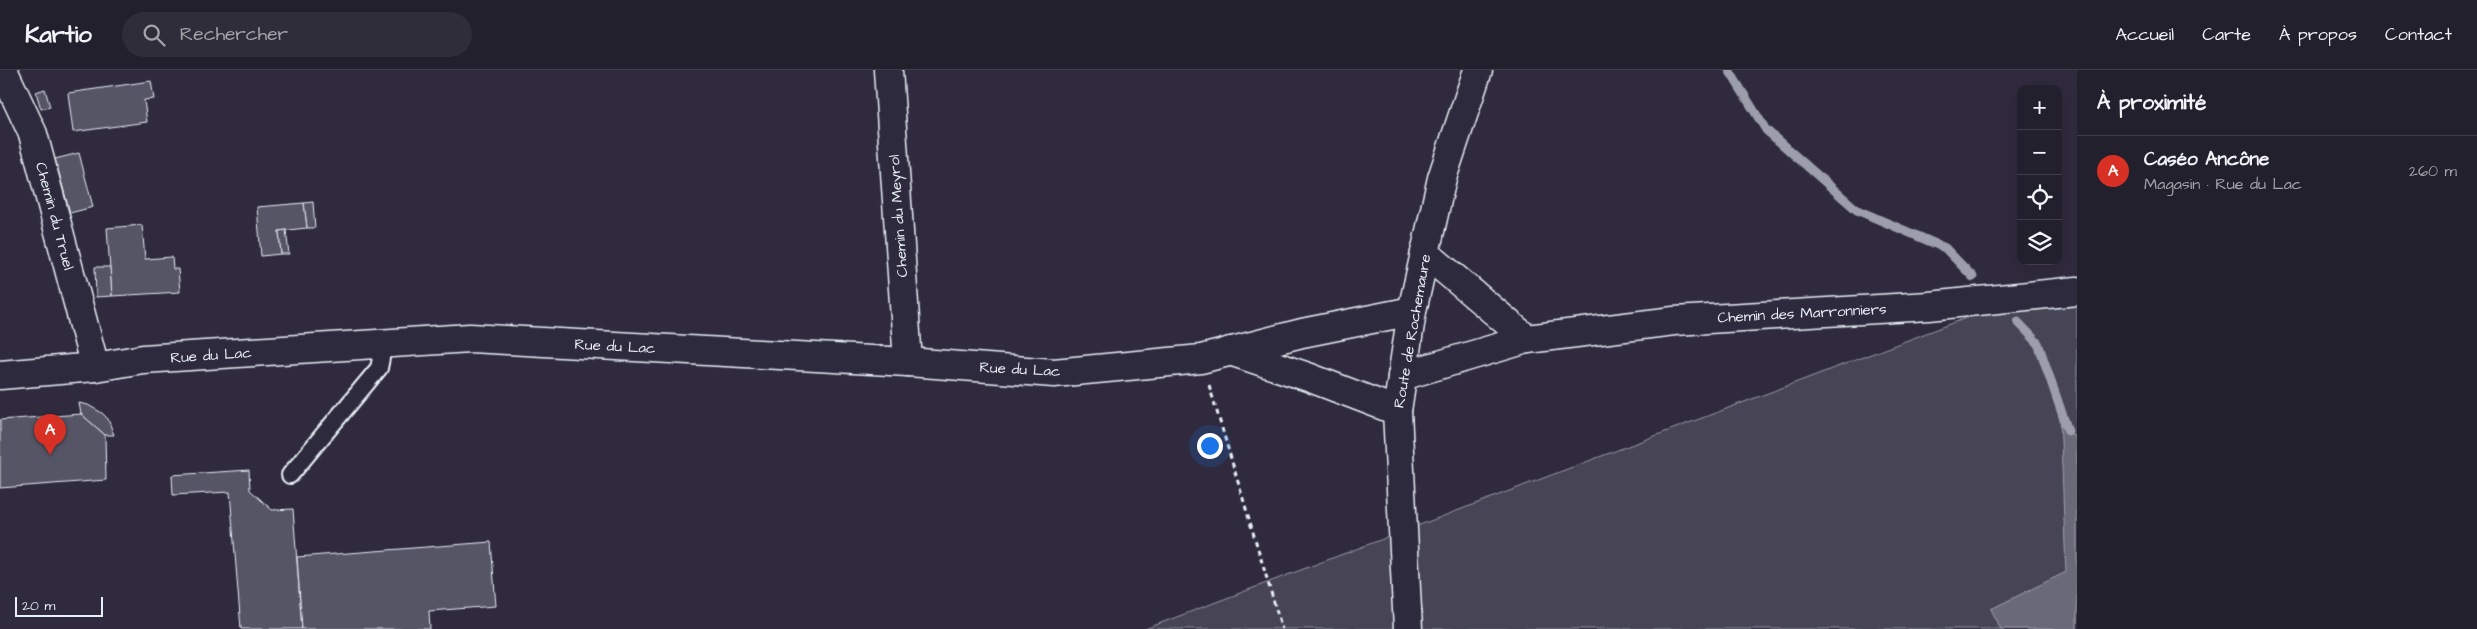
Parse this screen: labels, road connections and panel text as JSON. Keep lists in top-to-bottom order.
{
  "streets": {
    "street": [
      "Chemin du Truel",
      "Chemin du Meyrol",
      "Chemin des Marronniers",
      "Route de Rochemaure",
      "Rue du Lac"
    ]
  },
  "crossings": [
    ["Chemin du Truel", "Rue du Lac"],
    ["Chemin du Meyrol", "Rue du Lac"],
    ["Chemin des Marronniers", "Route de Rochemaure"],
    ["Route de Rochemaure", "Rue du Lac"]
  ],
  "scale_bar": "20 m",
  "page": {
    "header": "Kartio",
    "search": "Rechercher",
    "nav": [
      "Accueil",
      "Carte",
      "À propos",
      "Contact"
    ],
    "heading": "À proximité",
    "map_buttons": ["+", "−"],
    "list": [
      {
        "mark": "A",
        "name": "Caséo Ancône",
        "note": "Magasin · Rue du Lac",
        "value": "260 m"
      }
    ],
    "pins": "A",
    "scale": "20 m"
  }
}
